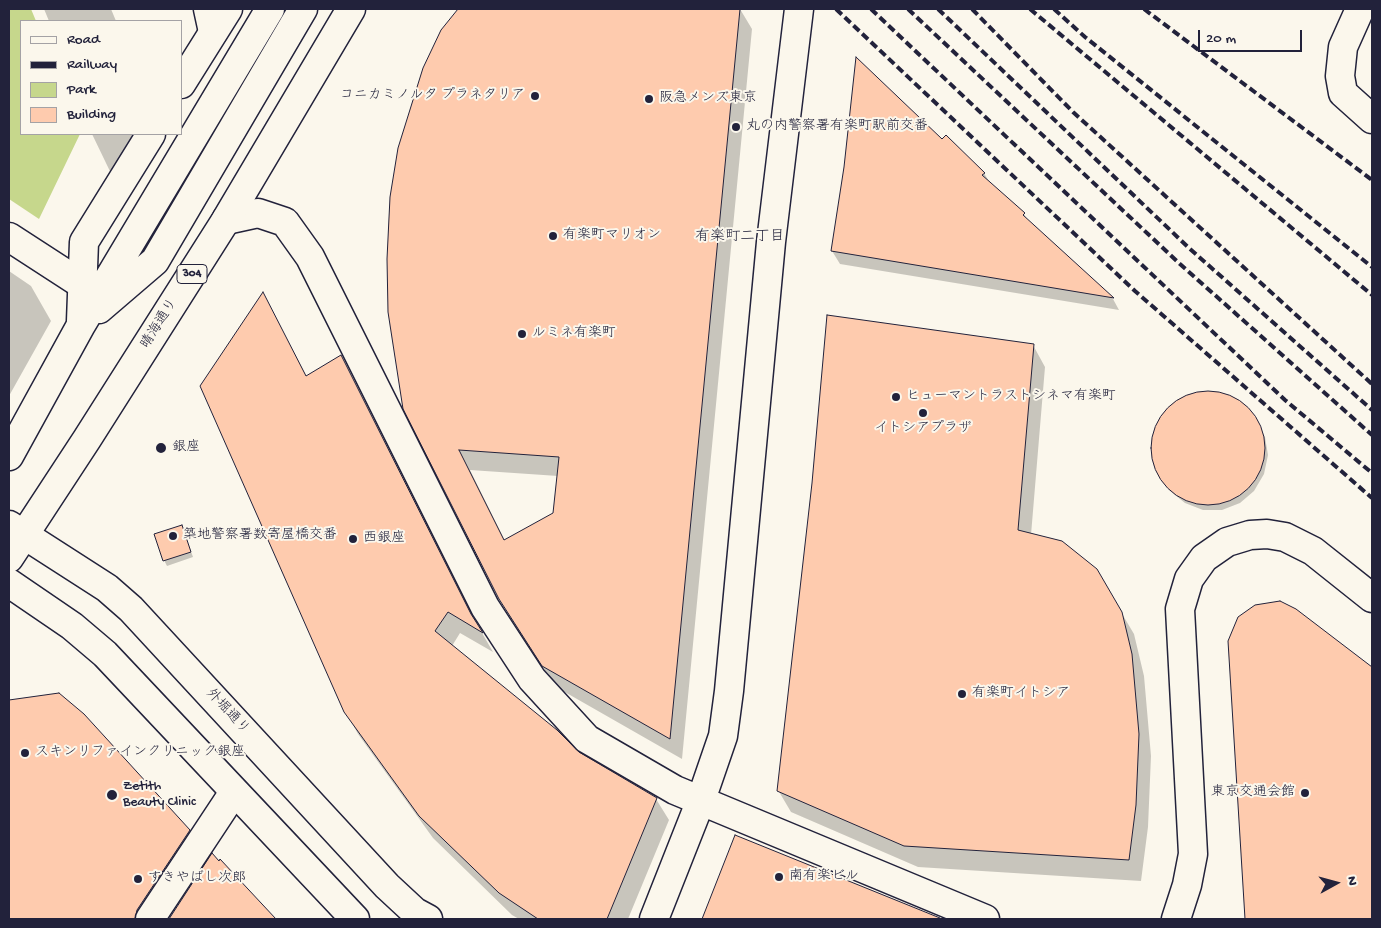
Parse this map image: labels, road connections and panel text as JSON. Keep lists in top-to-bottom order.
{
  "streets": {
    "street": ["304", "晴海通り", "外堀通り"]
  },
  "crossings": [
    ["晴海通り", "外堀通り"]
  ],
  "districts": ["有楽町二丁目"],
  "places": [
    "コニカミノルタ プラネタリア",
    "阪急メンズ東京",
    "丸の内警察署有楽町駅前交番",
    "有楽町マリオン",
    "ルミネ有楽町",
    "ヒューマントラストシネマ有楽町",
    "イトシアプラザ",
    "銀座",
    "築地警察署数寄屋橋交番",
    "西銀座",
    "有楽町イトシア",
    "スキンリファインクリニック銀座",
    "東京交通会館",
    "Zetith Beauty Clinic",
    "南有楽ビル",
    "すきやばし次郎"
  ],
  "legend": [
    "Road",
    "Railway",
    "Park",
    "Building"
  ],
  "scale_bar": "20 m",
  "north": "right"
}
